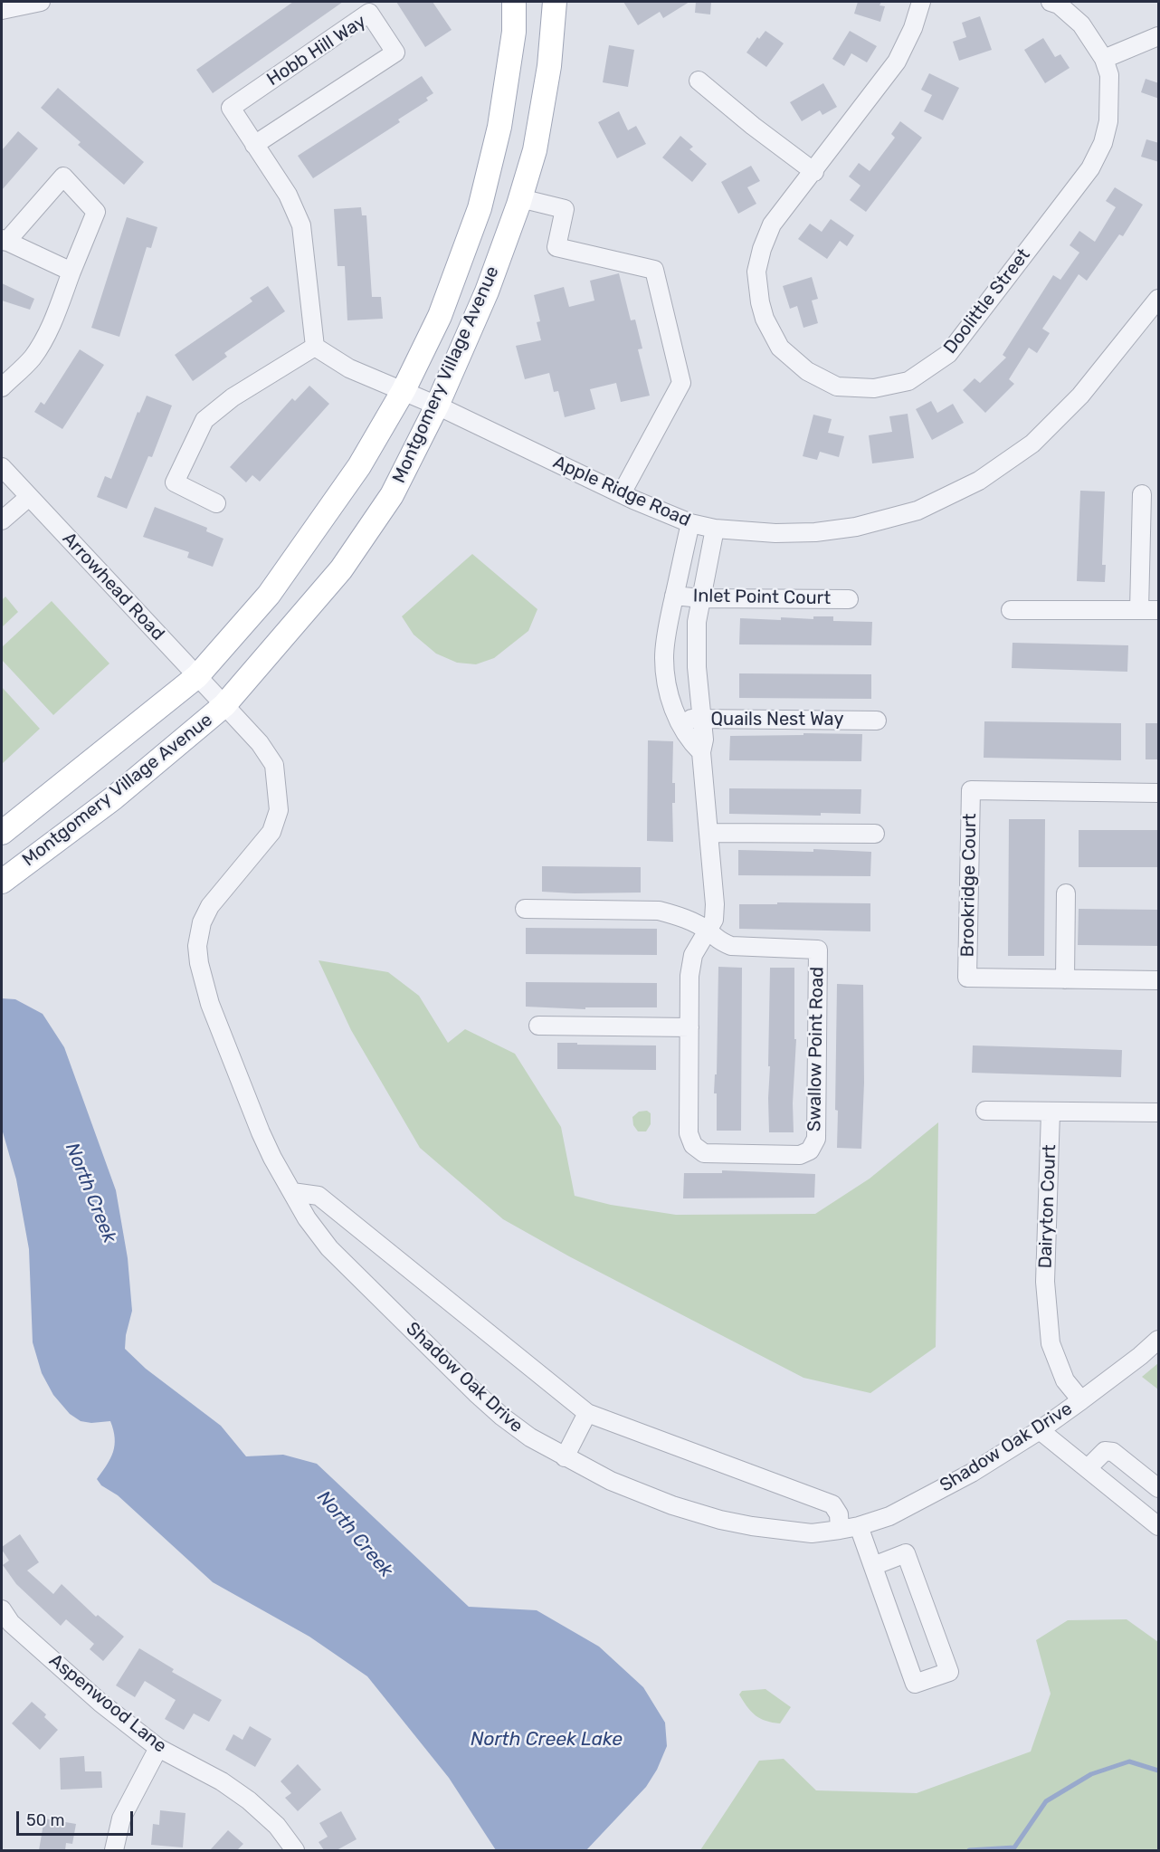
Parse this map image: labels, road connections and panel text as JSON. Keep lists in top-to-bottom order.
{
  "streets": {
    "main road": ["Montgomery Village Avenue"],
    "street": [
      "Hobb Hill Way",
      "Doolittle Street",
      "Apple Ridge Road",
      "Arrowhead Road",
      "Inlet Point Court",
      "Quails Nest Way",
      "Brookridge Court",
      "Swallow Point Road",
      "Dairyton Court",
      "Shadow Oak Drive",
      "Aspenwood Lane"
    ]
  },
  "crossings": [
    ["Montgomery Village Avenue", "Apple Ridge Road"],
    ["Montgomery Village Avenue", "Arrowhead Road"],
    ["Montgomery Village Avenue", "Shadow Oak Drive"],
    ["Apple Ridge Road", "Swallow Point Road"],
    ["Arrowhead Road", "Shadow Oak Drive"],
    ["Inlet Point Court", "Swallow Point Road"],
    ["Quails Nest Way", "Swallow Point Road"],
    ["Dairyton Court", "Shadow Oak Drive"]
  ],
  "water": ["North Creek", "North Creek Lake"],
  "scale_bar": "50 m"
}
